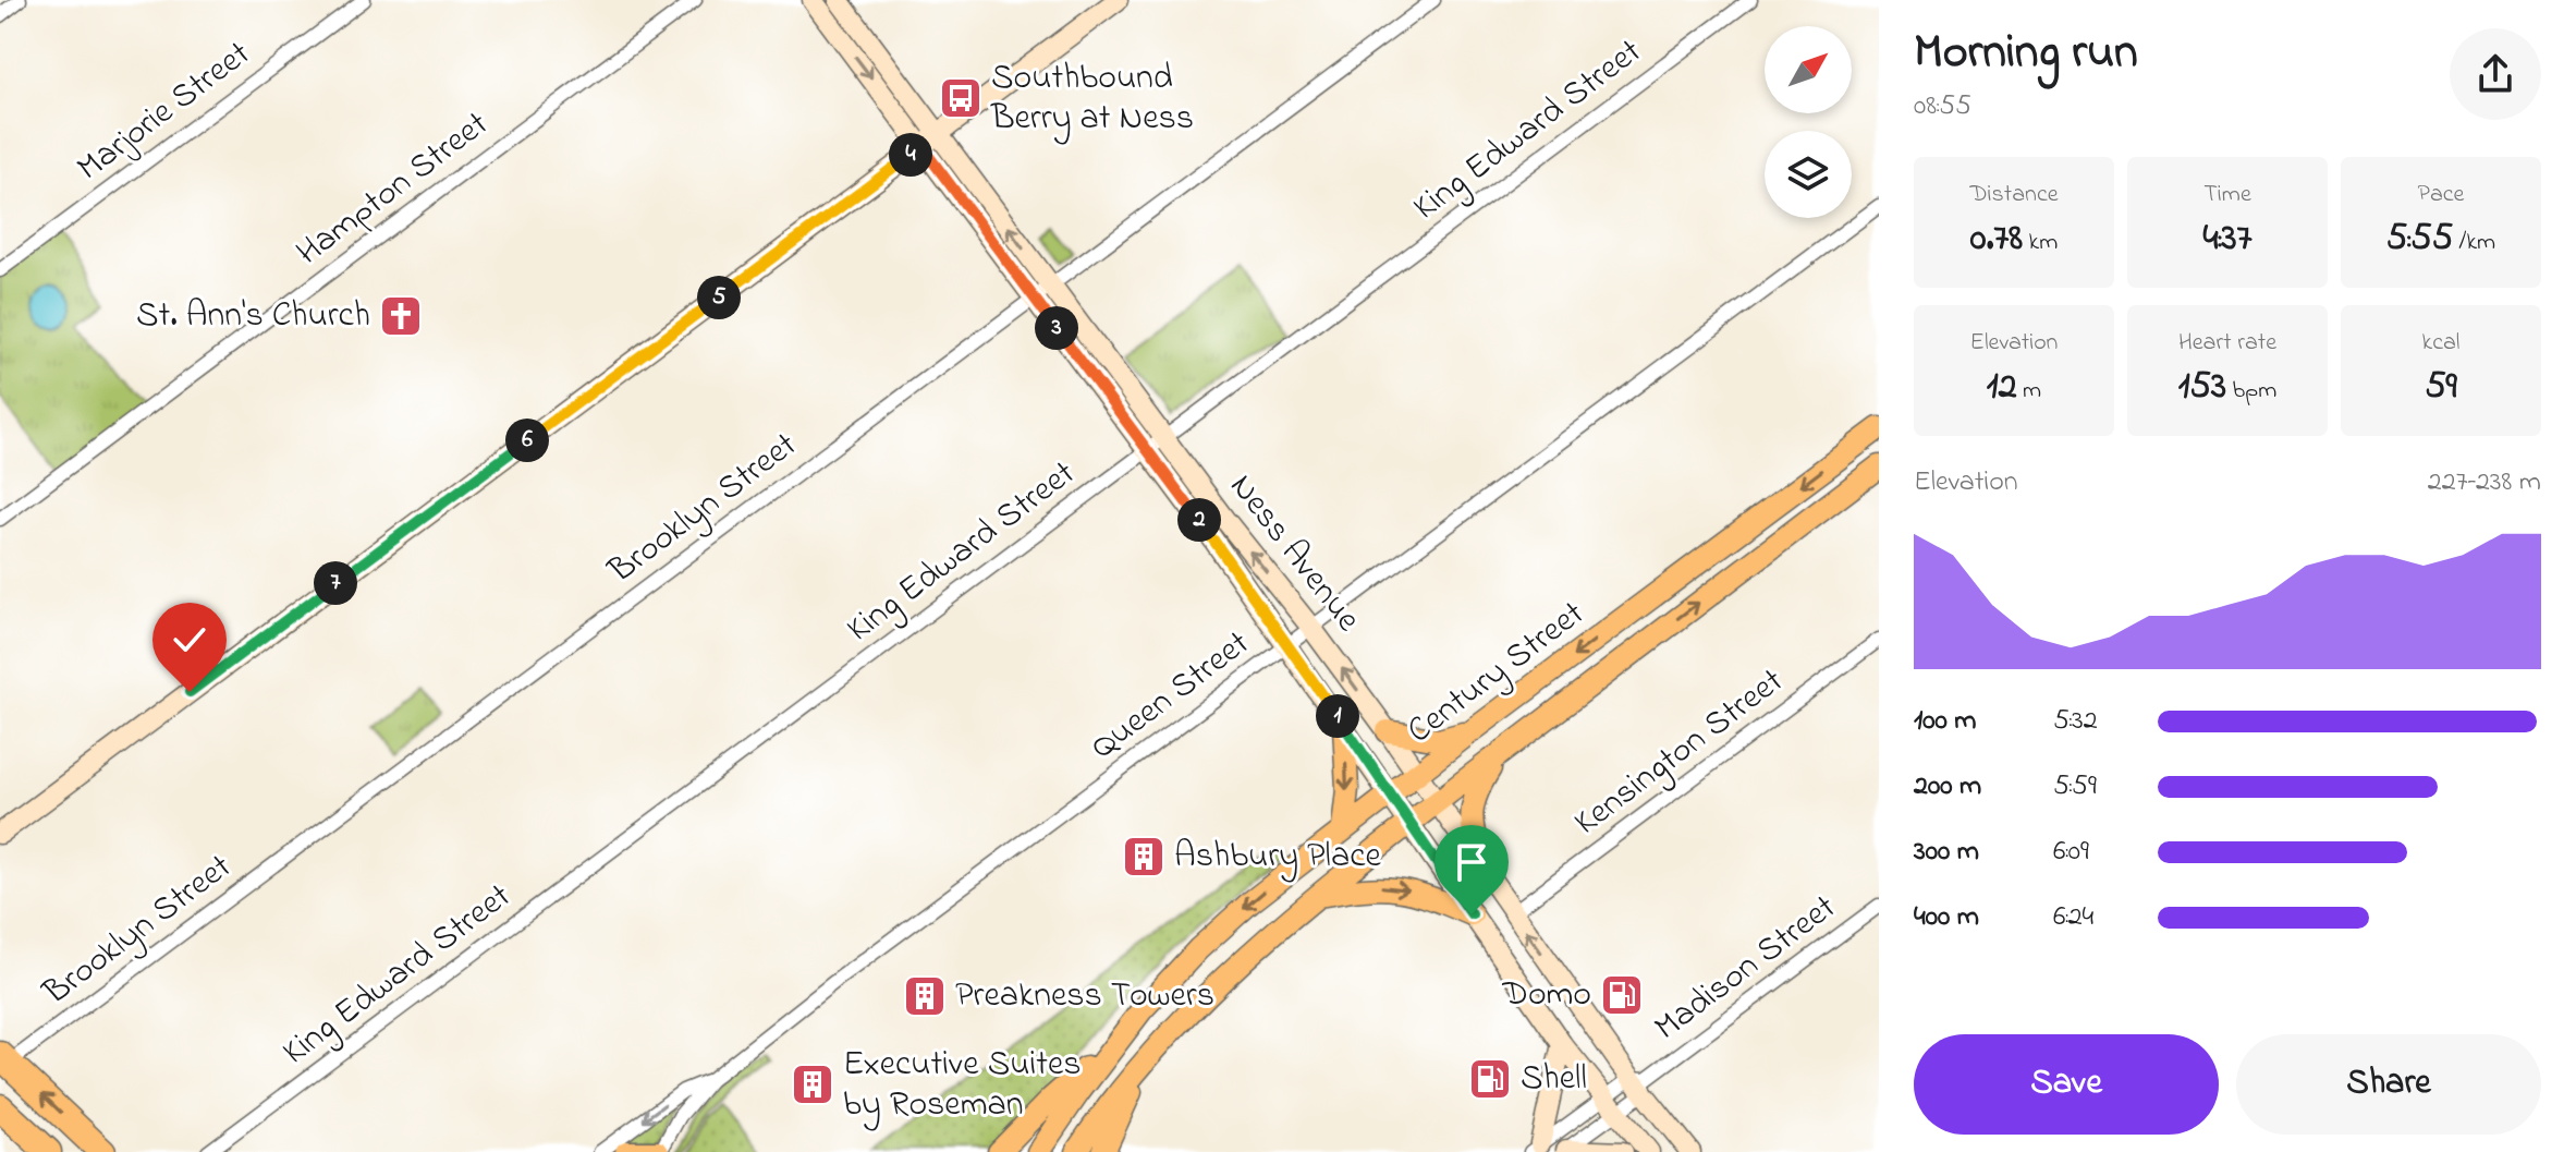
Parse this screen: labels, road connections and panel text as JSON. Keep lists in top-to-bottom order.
{
  "streets": {
    "main road": ["Ness Avenue", "Century Street"],
    "street": [
      "Marjorie Street",
      "King Edward Street",
      "Hampton Street",
      "Brooklyn Street",
      "Queen Street",
      "Kensington Street",
      "Madison Street"
    ]
  },
  "crossings": [
    ["King Edward Street", "Ness Avenue"],
    ["Brooklyn Street", "Ness Avenue"],
    ["Ness Avenue", "Century Street"],
    ["Ness Avenue", "Queen Street"],
    ["Ness Avenue", "Kensington Street"],
    ["Ness Avenue", "Madison Street"]
  ],
  "places": {
    "bus stop": ["Southbound Berry at Ness"],
    "church": ["St. Ann's Church"],
    "building": ["Ashbury Place", "Preakness Towers", "Executive Suites by Roseman"],
    "fuel station": ["Domo", "Shell"]
  },
  "north": "top right",
  "page": {
    "heading": ["Morning run", "08:55"],
    "pins": [
      "4",
      "5",
      "3",
      "6",
      "2",
      "7",
      "1"
    ],
    "stats": [
      ["Distance", "0.78 km"],
      ["Time", "4:37"],
      ["Pace", "5:55 /km"],
      ["Elevation", "12 m"],
      ["Heart rate", "153 bpm"],
      ["kcal", "59"]
    ],
    "chart": ["Elevation", "227–238 m"],
    "list": [
      {
        "name": "100 m",
        "note": "5:32"
      },
      {
        "name": "200 m",
        "note": "5:59"
      },
      {
        "name": "300 m",
        "note": "6:09"
      },
      {
        "name": "400 m",
        "note": "6:24"
      }
    ],
    "buttons": ["Save", "Share"]
  }
}
